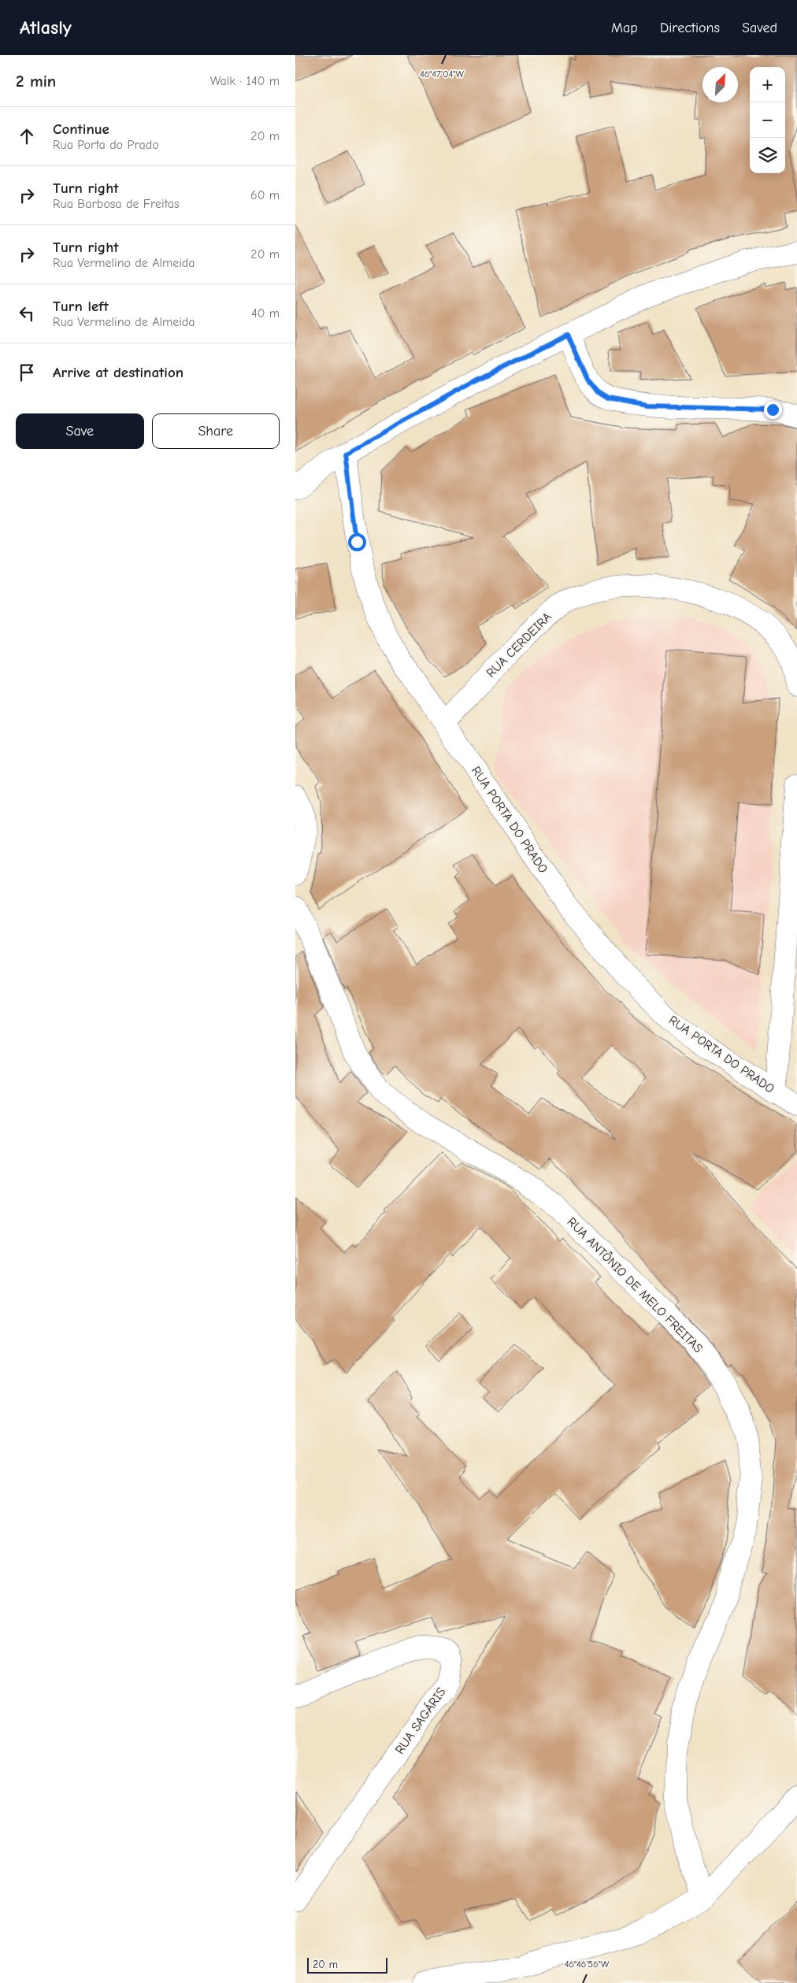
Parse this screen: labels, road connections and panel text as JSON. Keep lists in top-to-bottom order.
{
  "streets": {
    "street": [
      "RUA CERDEIRA",
      "RUA PORTA DO PRADO",
      "RUA ANTÔNIO DE MELO FREITAS",
      "RUA SAGÁRIS"
    ]
  },
  "crossings": [
    ["RUA CERDEIRA", "RUA PORTA DO PRADO"]
  ],
  "scale_bar": "20 m",
  "north": "top right",
  "page": {
    "header": "Atlasly",
    "nav": ["Map", "Directions", "Saved"],
    "heading": ["2 min", "Walk · 140 m"],
    "map_buttons": ["+", "−"],
    "list": [
      ["Continue", "Rua Porta do Prado", "20 m"],
      ["Turn right", "Rua Barbosa de Freitas", "60 m"],
      ["Turn right", "Rua Vermelino de Almeida", "20 m"],
      ["Turn left", "Rua Vermelino de Almeida", "40 m"],
      "Arrive at destination"
    ],
    "buttons": ["Save", "Share"],
    "scale": "20 m"
  },
  "coordinates": ["46°47'04\"W", "46°46'56\"W"]
}
